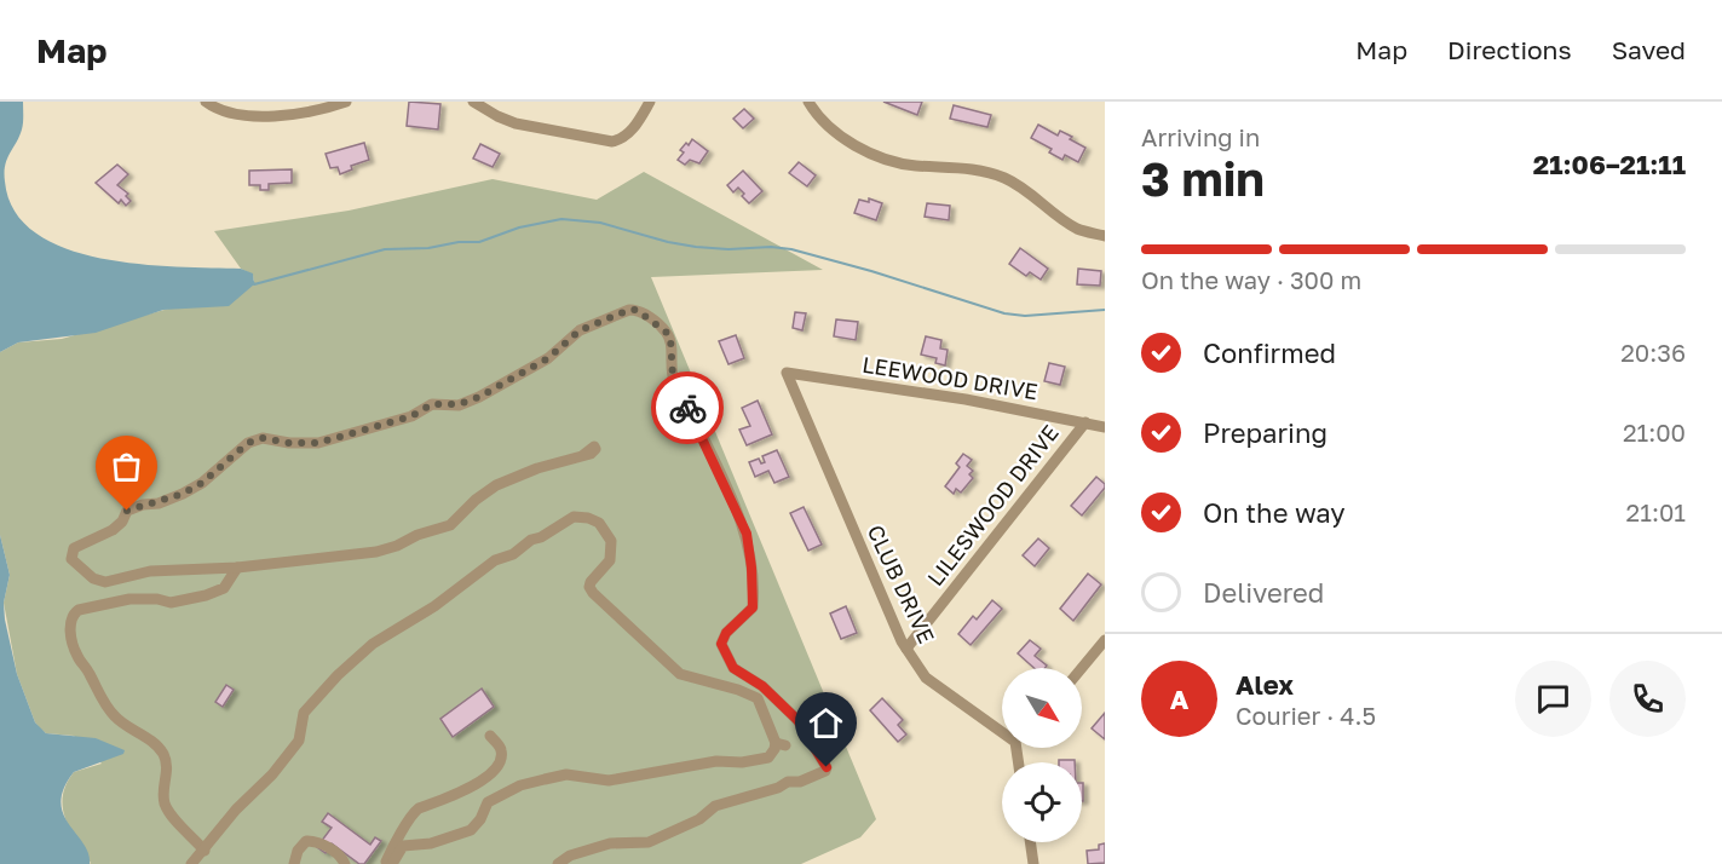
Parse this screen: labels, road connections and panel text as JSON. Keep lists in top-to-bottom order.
{
  "streets": {
    "street": ["LEEWOOD DRIVE", "LILESWOOD DRIVE", "CLUB DRIVE"]
  },
  "crossings": [
    ["LEEWOOD DRIVE", "LILESWOOD DRIVE"],
    ["LEEWOOD DRIVE", "CLUB DRIVE"],
    ["LILESWOOD DRIVE", "CLUB DRIVE"]
  ],
  "north": "bottom right",
  "page": {
    "header": "Map",
    "nav": ["Map", "Directions", "Saved"],
    "heading": ["3 min", "Arriving in", "21:06–21:11"],
    "panel": ["Alex", "Courier · 4.5"],
    "bar": "On the way · 300 m",
    "list": [
      ["Confirmed", "20:36"],
      ["Preparing", "21:00"],
      ["On the way", "21:01"],
      "Delivered"
    ],
    "round": "A"
  }
}
